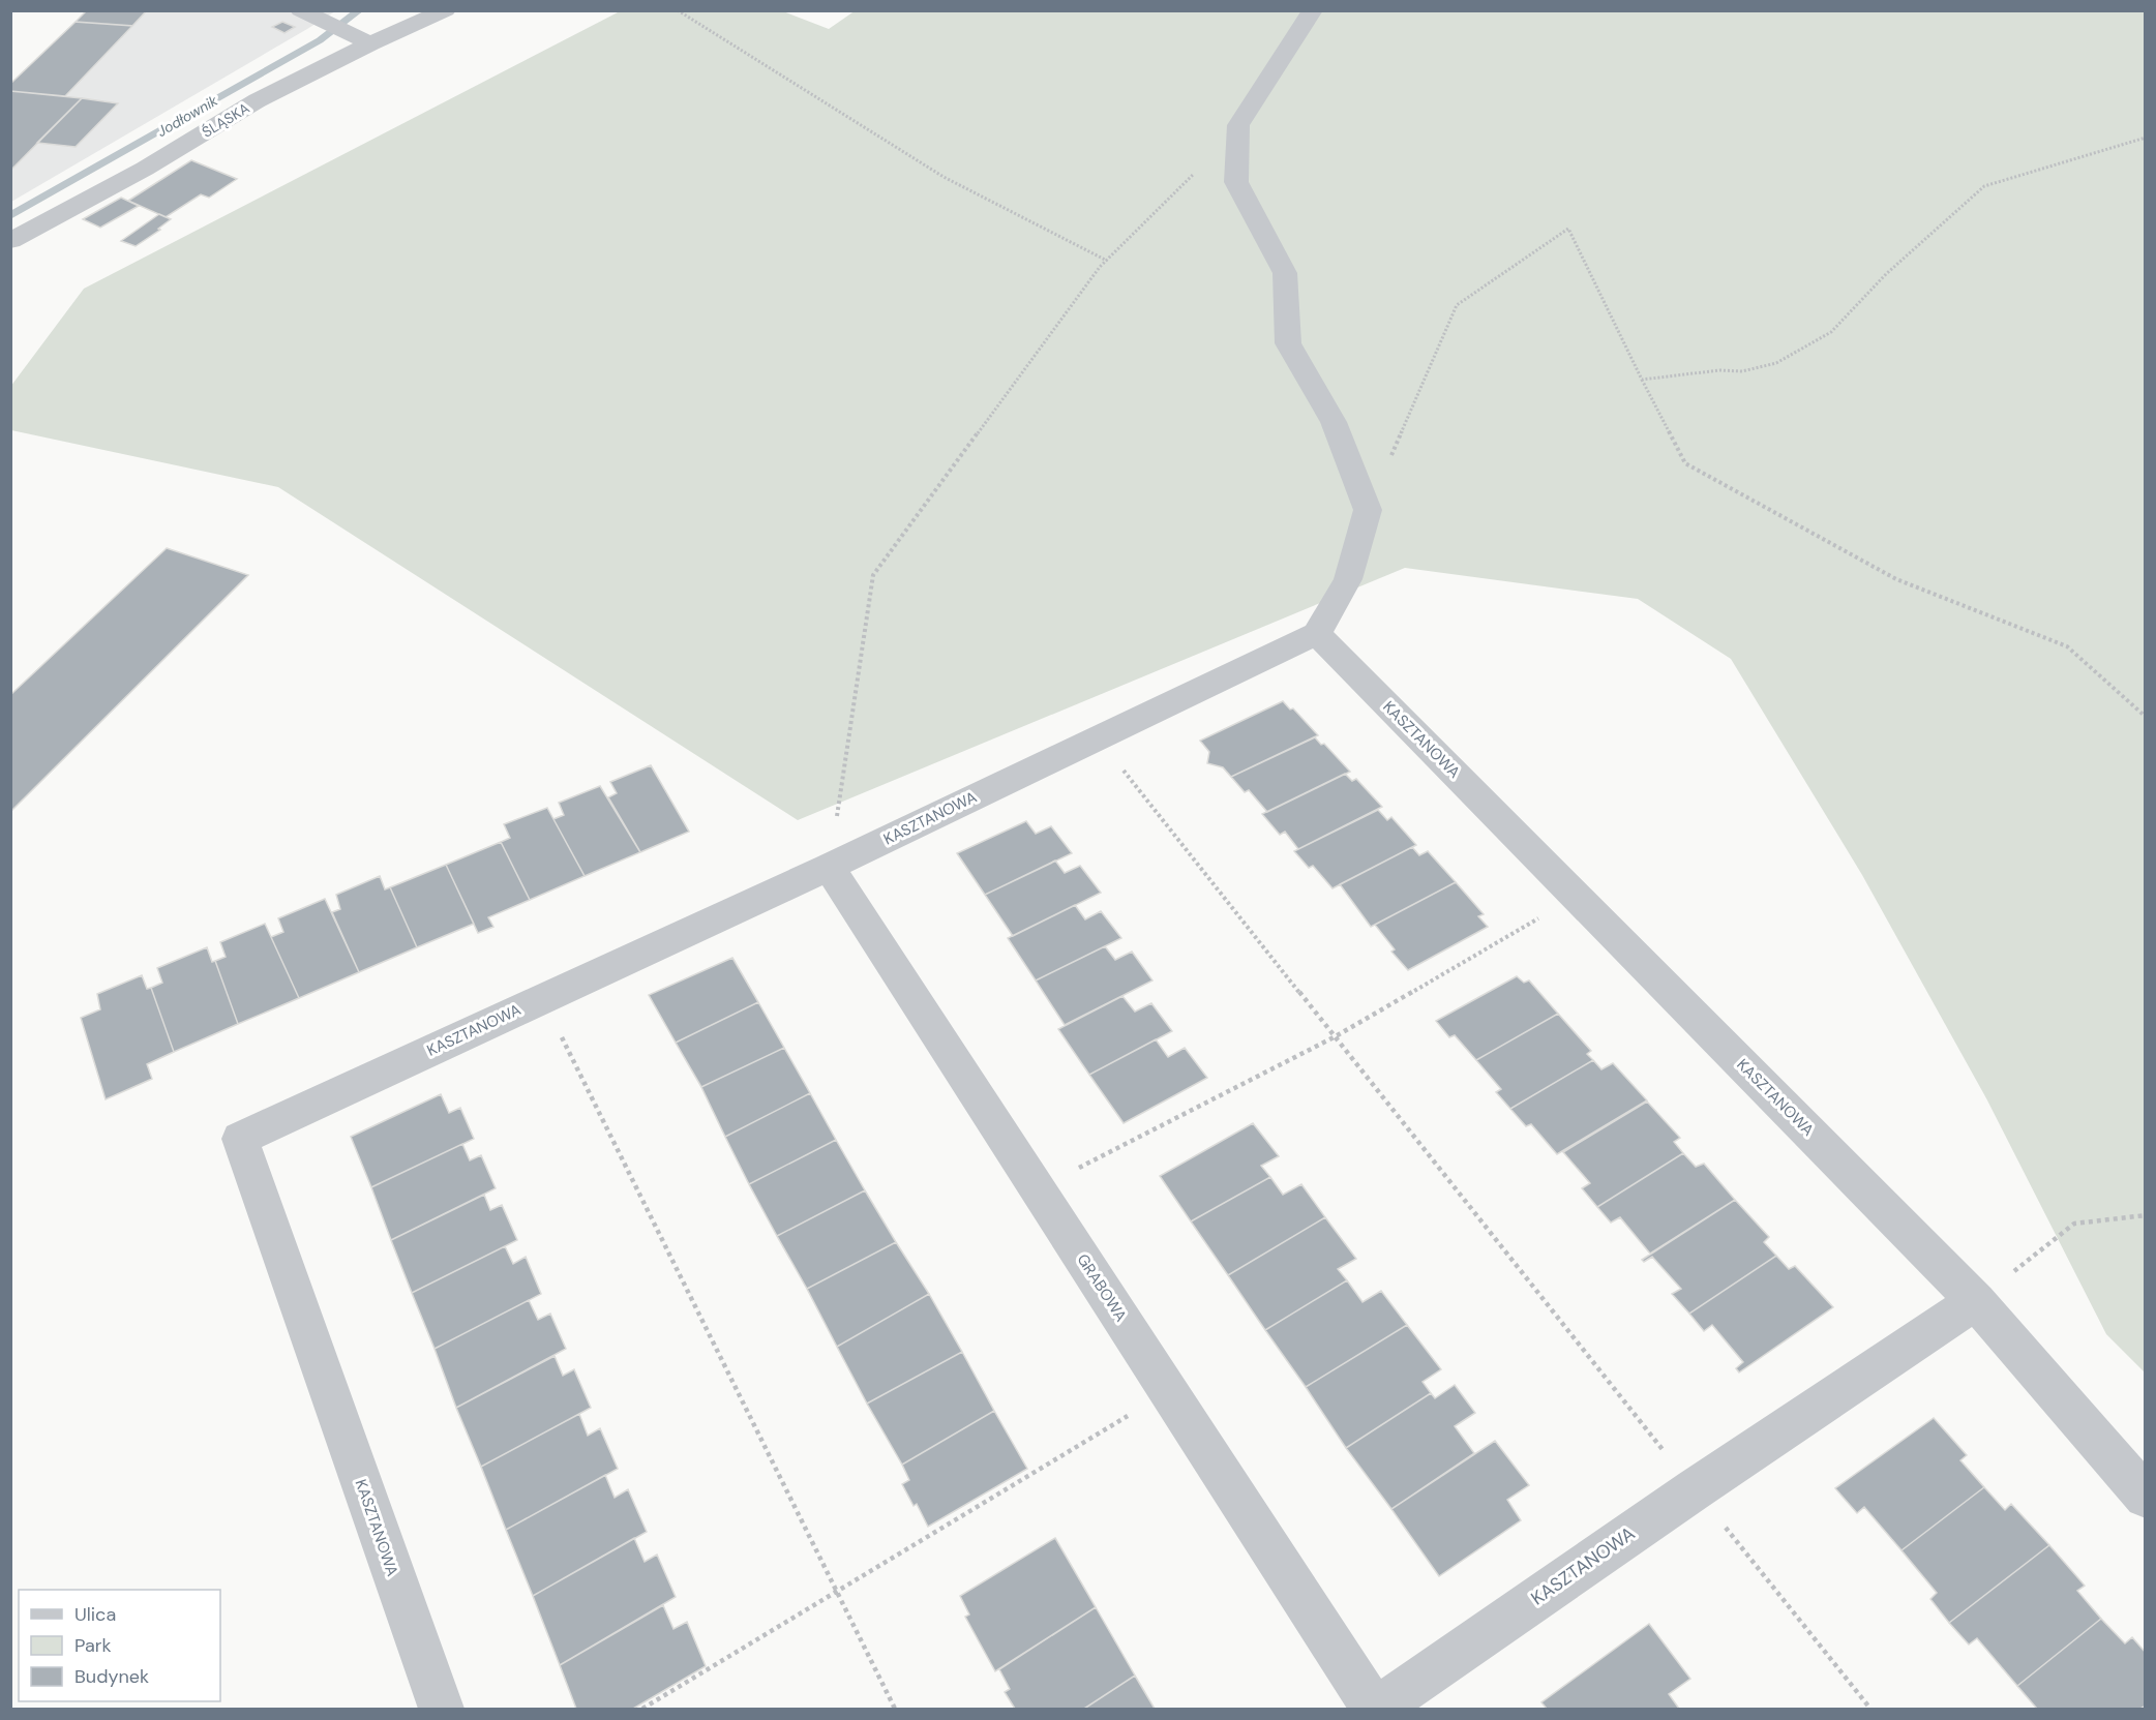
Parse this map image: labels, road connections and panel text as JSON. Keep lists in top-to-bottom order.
{
  "streets": {
    "street": ["ŚLĄSKA", "KASZTANOWA", "GRABOWA"]
  },
  "crossings": [
    ["KASZTANOWA", "GRABOWA"]
  ],
  "water": ["Jodłownik"],
  "legend": ["Ulica", "Park", "Budynek"]
}
